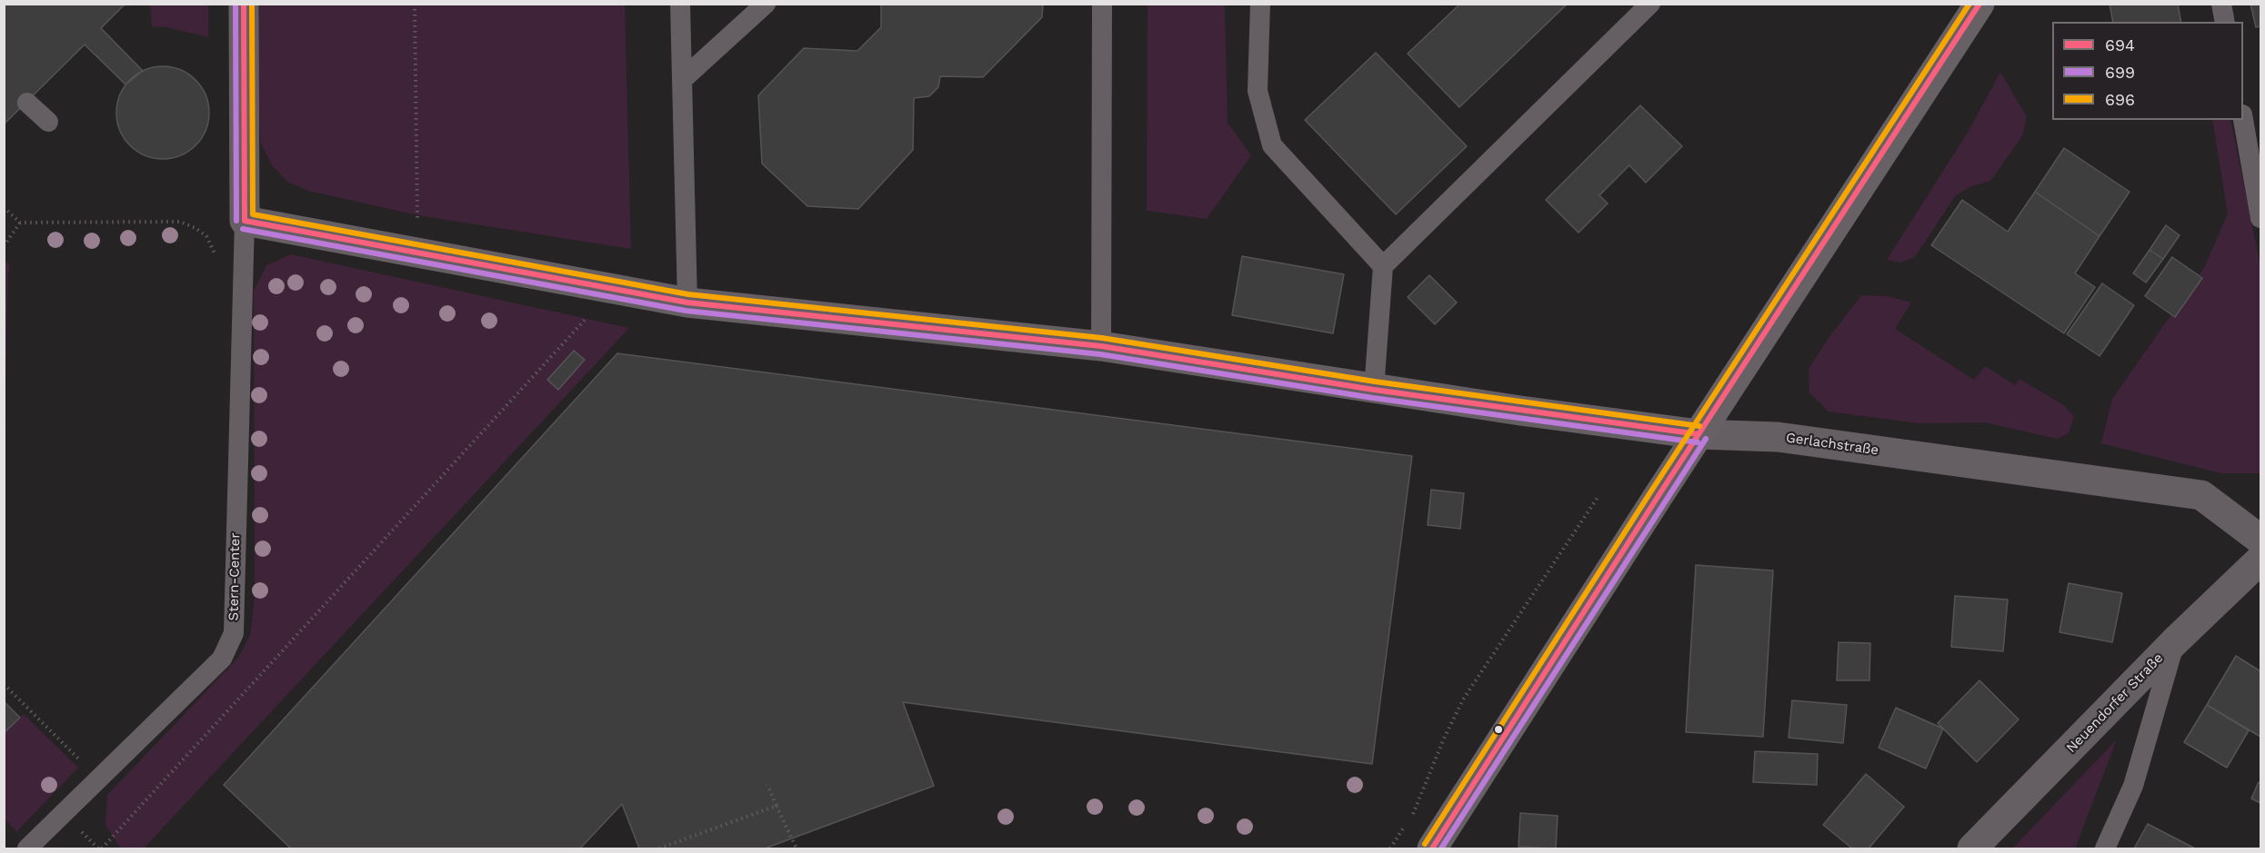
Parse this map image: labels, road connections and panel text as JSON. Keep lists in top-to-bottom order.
{
  "streets": {
    "street": ["Gerlachstraße", "Neuendorfer Straße"],
    "lane": ["Stern-Center"]
  },
  "crossings": [
    ["Gerlachstraße", "Stern-Center"]
  ],
  "lines": ["transit line 694", "transit line 699", "transit line 696"],
  "legend": ["694", "699", "696"]
}
